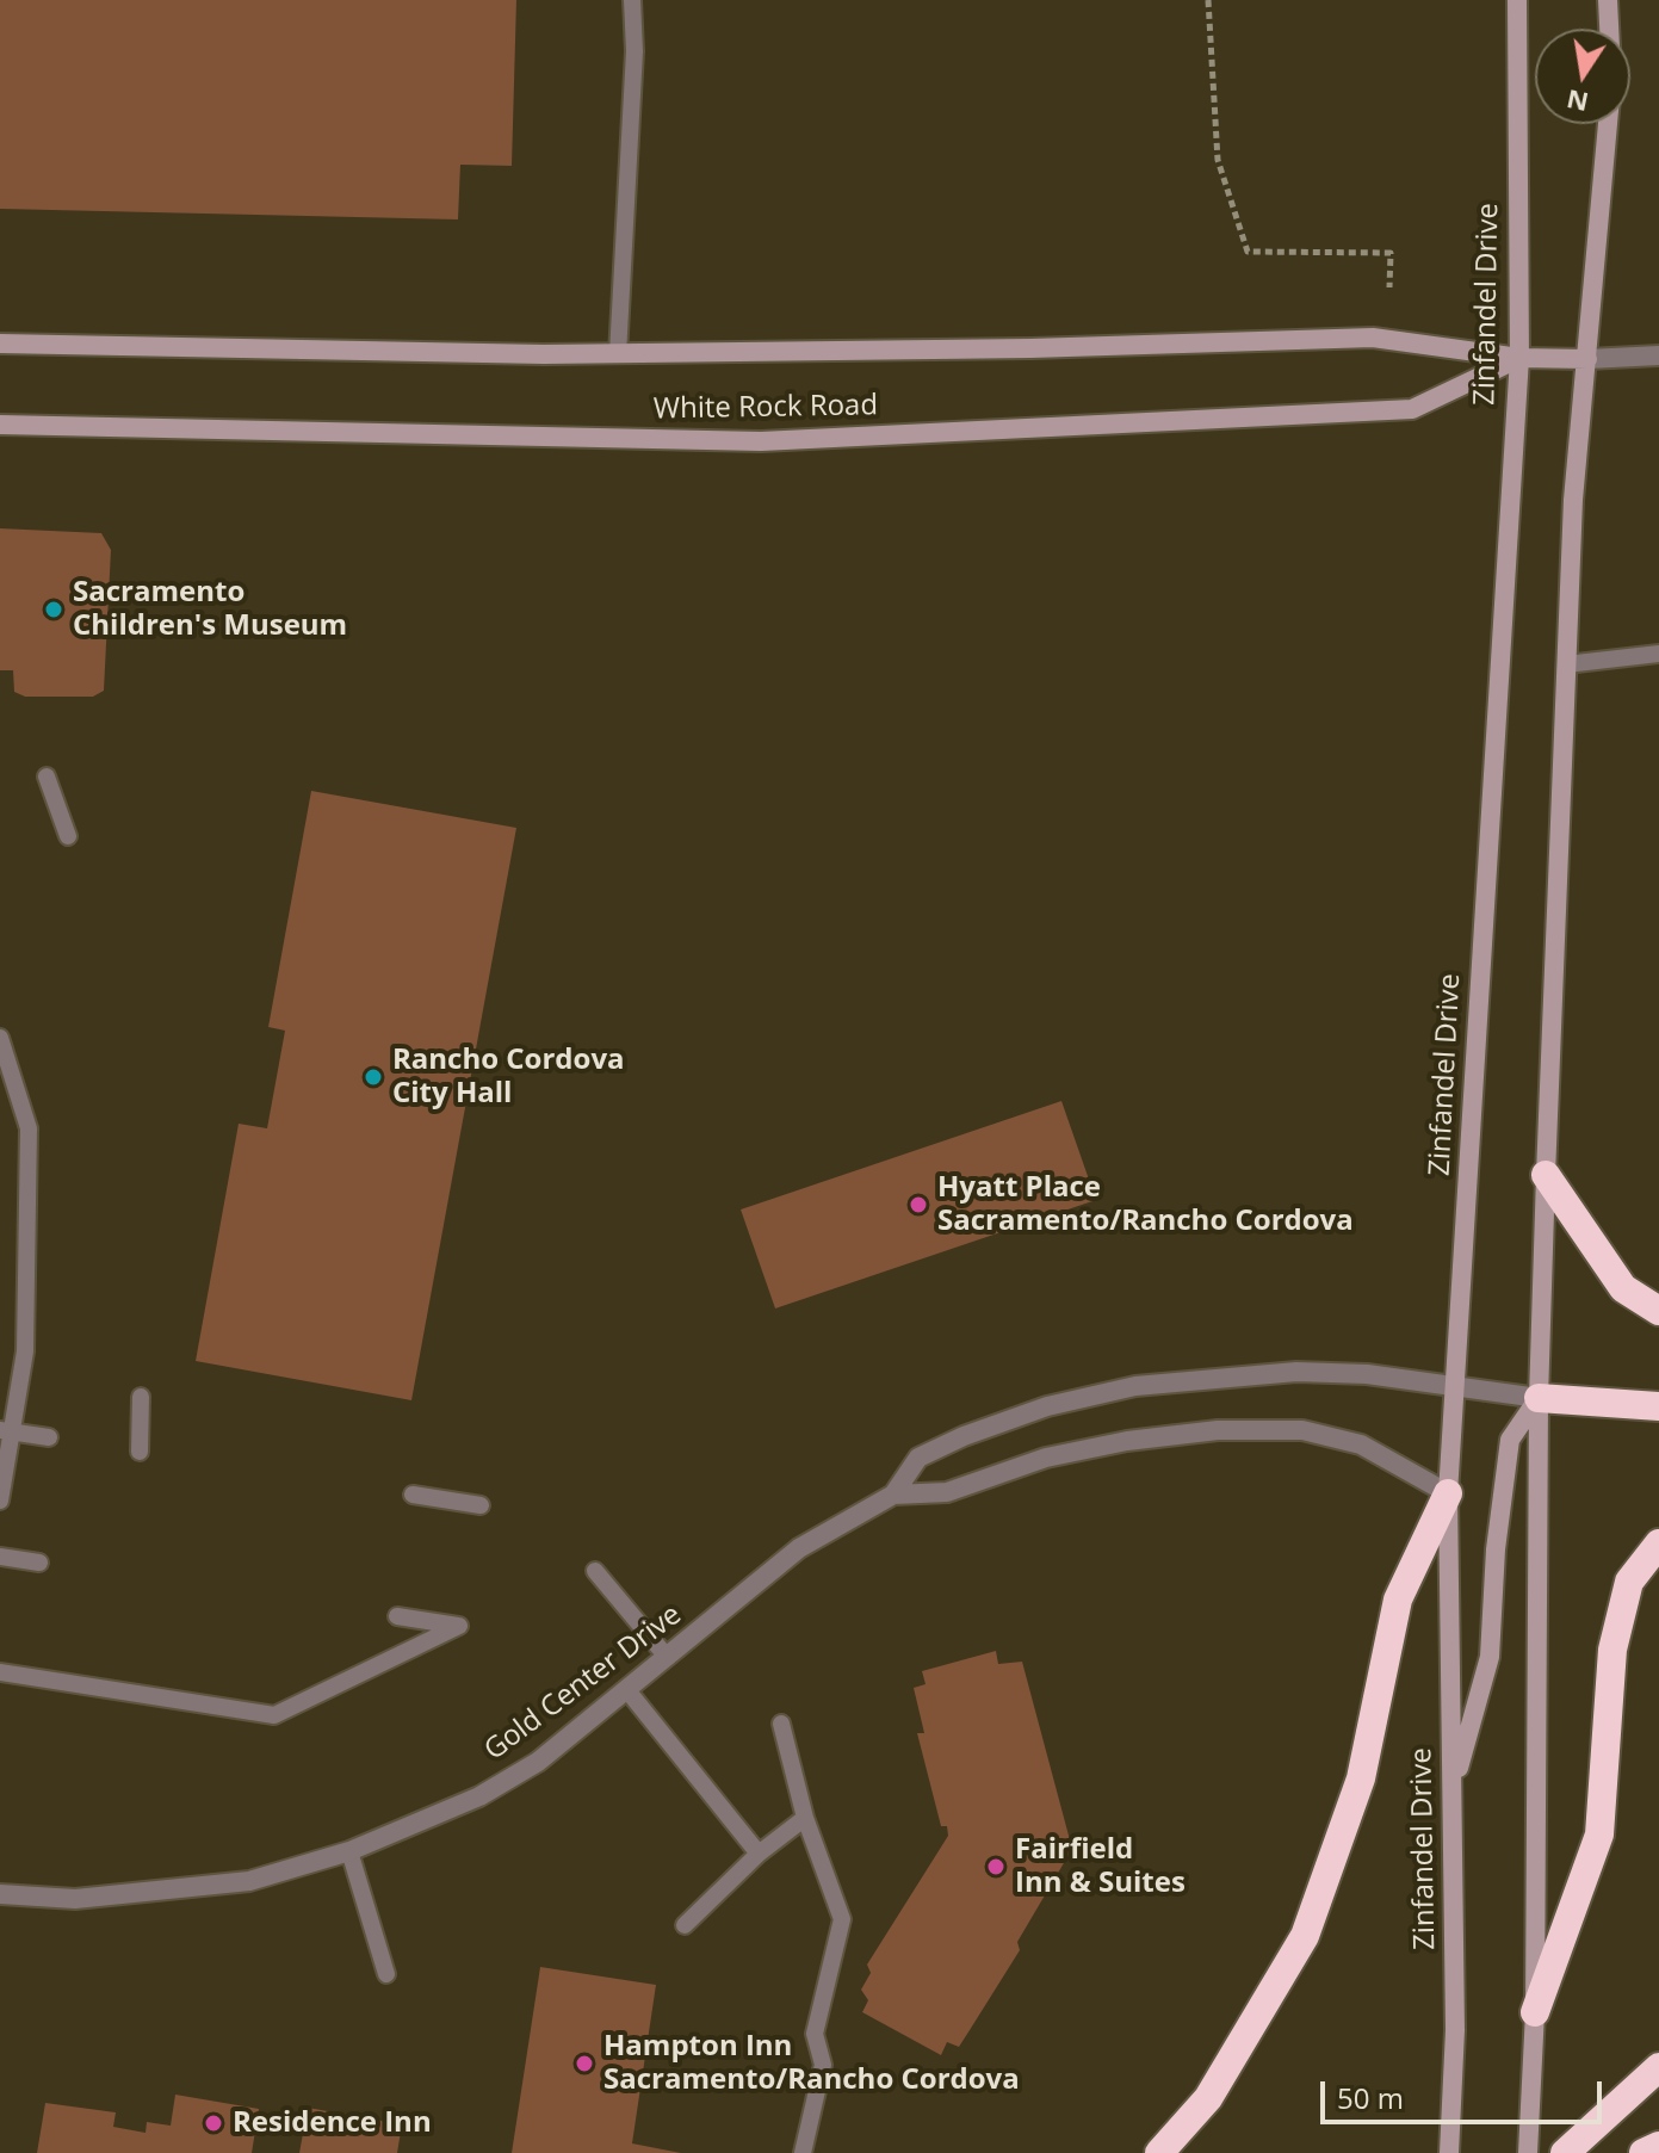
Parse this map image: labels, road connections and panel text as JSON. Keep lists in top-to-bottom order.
{
  "streets": {
    "main road": ["Zinfandel Drive", "White Rock Road"],
    "street": ["Gold Center Drive"]
  },
  "crossings": [
    ["Zinfandel Drive", "White Rock Road"],
    ["Zinfandel Drive", "Gold Center Drive"]
  ],
  "places": [
    "Sacramento Children's Museum",
    "Rancho Cordova City Hall",
    "Hyatt Place Sacramento/Rancho Cordova",
    "Fairfield Inn & Suites",
    "Hampton Inn Sacramento/Rancho Cordova",
    "Residence Inn"
  ],
  "scale_bar": "50 m",
  "north": "bottom"
}
